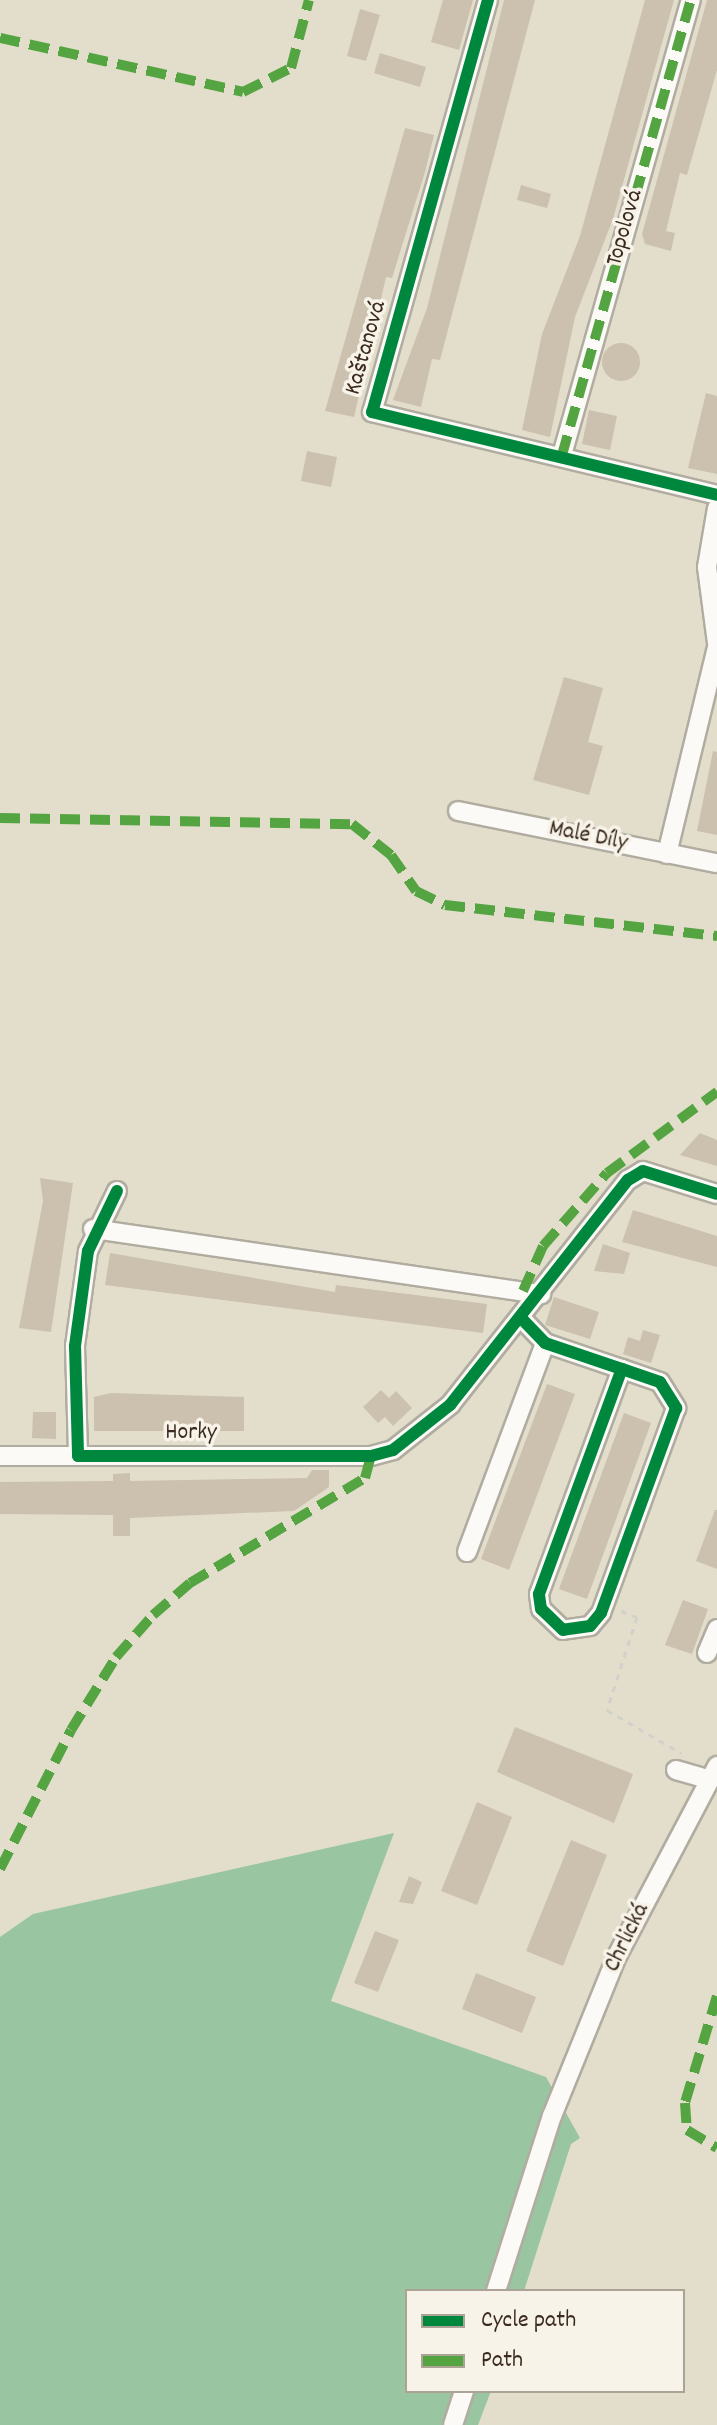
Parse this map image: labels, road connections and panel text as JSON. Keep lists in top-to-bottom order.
{
  "streets": {
    "street": [
      "Topolová",
      "Kaštanová",
      "Malé Díly",
      "Horky",
      "Chrlická"
    ]
  },
  "crossings": [
    ["Topolová", "Kaštanová"]
  ],
  "legend": ["Cycle path", "Path"]
}
